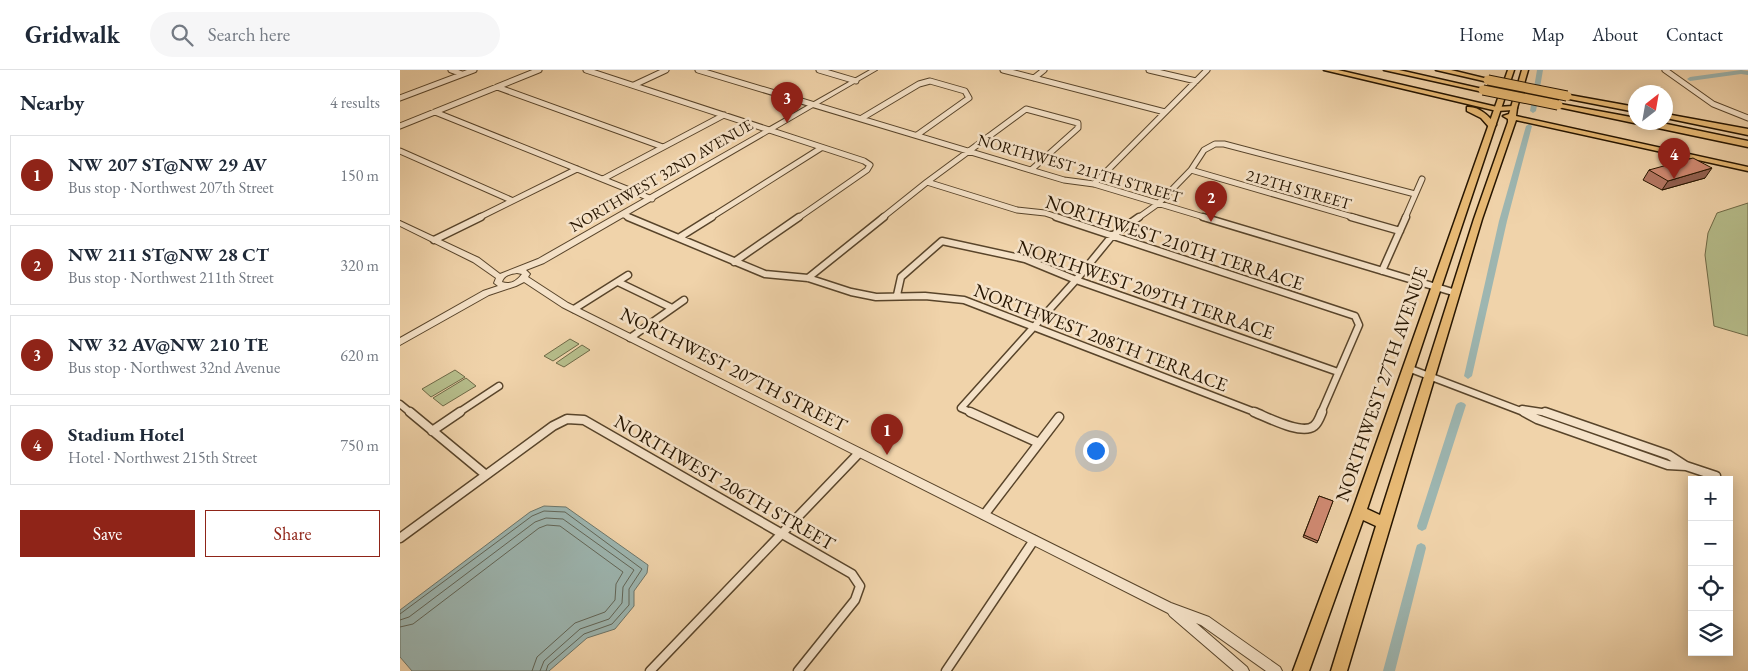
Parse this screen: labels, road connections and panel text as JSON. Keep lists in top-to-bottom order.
{
  "streets": {
    "main road": ["NORTHWEST 27TH AVENUE"],
    "street": [
      "NORTHWEST 211TH STREET",
      "NORTHWEST 32ND AVENUE",
      "212TH STREET",
      "NORTHWEST 210TH TERRACE",
      "NORTHWEST 209TH TERRACE",
      "NORTHWEST 208TH TERRACE",
      "NORTHWEST 207TH STREET",
      "NORTHWEST 206TH STREET"
    ]
  },
  "crossings": [
    ["NORTHWEST 211TH STREET", "NORTHWEST 32ND AVENUE"],
    ["NORTHWEST 211TH STREET", "NORTHWEST 27TH AVENUE"],
    ["NORTHWEST 32ND AVENUE", "NORTHWEST 208TH TERRACE"],
    ["NORTHWEST 32ND AVENUE", "NORTHWEST 207TH STREET"],
    ["NORTHWEST 210TH TERRACE", "NORTHWEST 209TH TERRACE"],
    ["NORTHWEST 210TH TERRACE", "NORTHWEST 208TH TERRACE"],
    ["NORTHWEST 209TH TERRACE", "NORTHWEST 208TH TERRACE"]
  ],
  "north": "top right",
  "page": {
    "header": "Gridwalk",
    "search": "Search here",
    "nav": [
      "Home",
      "Map",
      "About",
      "Contact"
    ],
    "heading": ["Nearby", "4 results"],
    "pins": [
      "3",
      "4",
      "2",
      "1"
    ],
    "list": [
      {
        "mark": "1",
        "name": "NW 207 ST@NW 29 AV",
        "note": "Bus stop · Northwest 207th Street",
        "value": "150 m"
      },
      {
        "mark": "2",
        "name": "NW 211 ST@NW 28 CT",
        "note": "Bus stop · Northwest 211th Street",
        "value": "320 m"
      },
      {
        "mark": "3",
        "name": "NW 32 AV@NW 210 TE",
        "note": "Bus stop · Northwest 32nd Avenue",
        "value": "620 m"
      },
      {
        "mark": "4",
        "name": "Stadium Hotel",
        "note": "Hotel · Northwest 215th Street",
        "value": "750 m"
      }
    ],
    "map_buttons": ["+", "−"],
    "buttons": ["Save", "Share"]
  }
}
